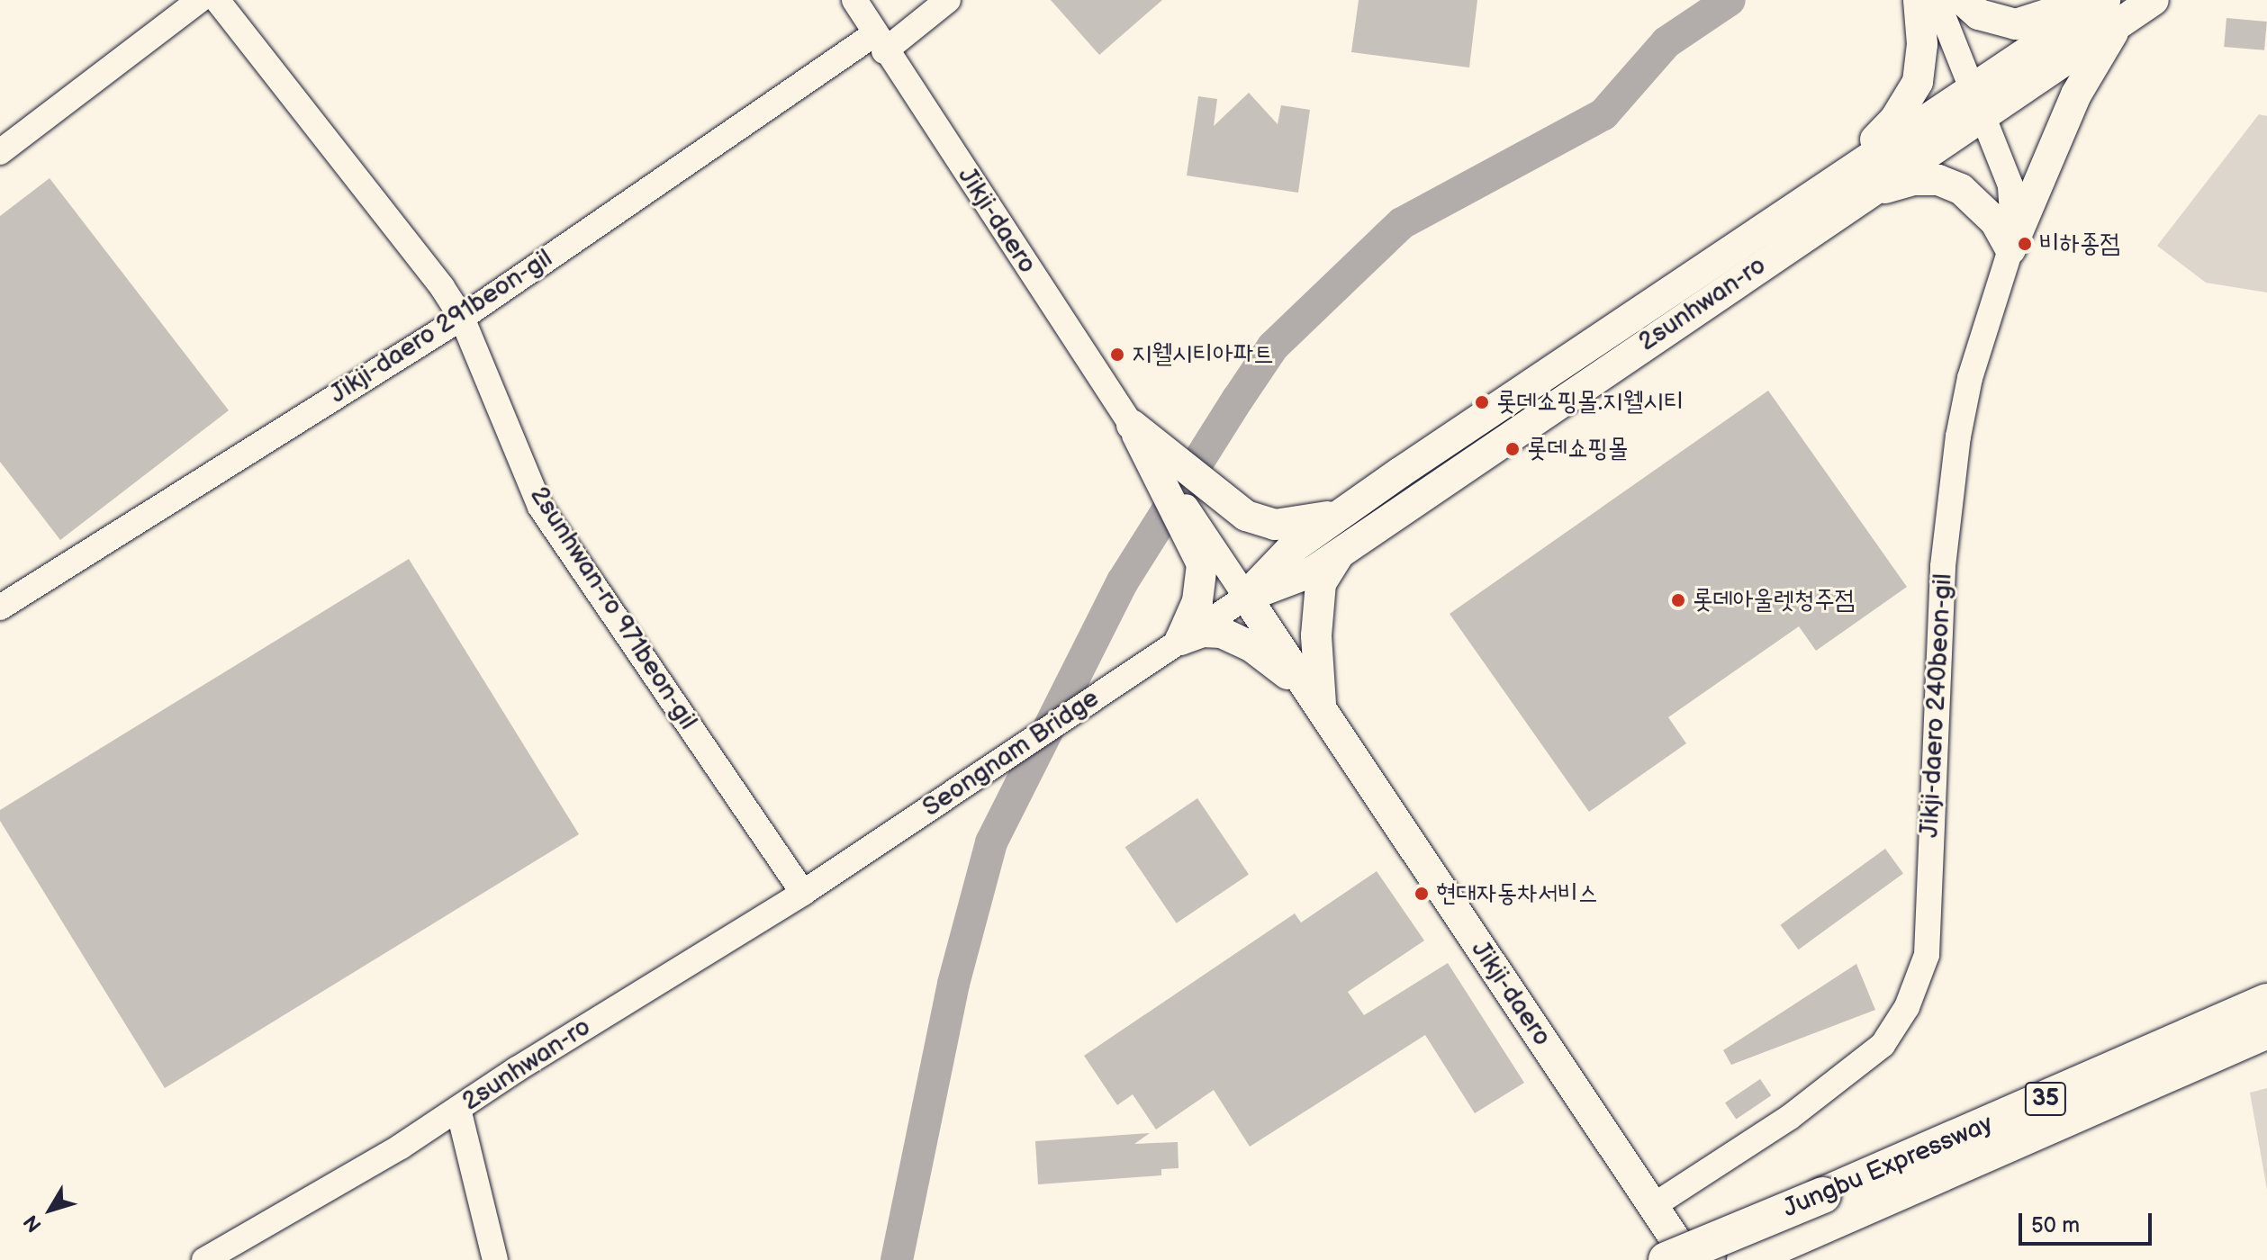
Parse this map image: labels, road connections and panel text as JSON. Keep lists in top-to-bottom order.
{
  "streets": {
    "highway": ["35", "Jungbu Expressway"],
    "main road": ["Jikji-daero", "2sunhwan-ro"],
    "street": [
      "Jikji-daero 291beon-gil",
      "2sunhwan-ro 971beon-gil",
      "Jikji-daero 240beon-gil",
      "Seongnam Bridge"
    ]
  },
  "crossings": [
    ["Jikji-daero", "2sunhwan-ro"],
    ["Jikji-daero", "Jikji-daero 291beon-gil"],
    ["Jikji-daero", "Jikji-daero 240beon-gil"],
    ["2sunhwan-ro", "2sunhwan-ro 971beon-gil"],
    ["2sunhwan-ro", "Jikji-daero 240beon-gil"],
    ["2sunhwan-ro", "Seongnam Bridge"],
    ["Jikji-daero 291beon-gil", "2sunhwan-ro 971beon-gil"]
  ],
  "places": [
    "비하종점",
    "지웰시티아파트",
    "롯데쇼핑몰.지웰시티",
    "롯데쇼핑몰",
    "롯데아울렛청주점",
    "현대자동차서비스"
  ],
  "scale_bar": "50 m",
  "north": "bottom left"
}
